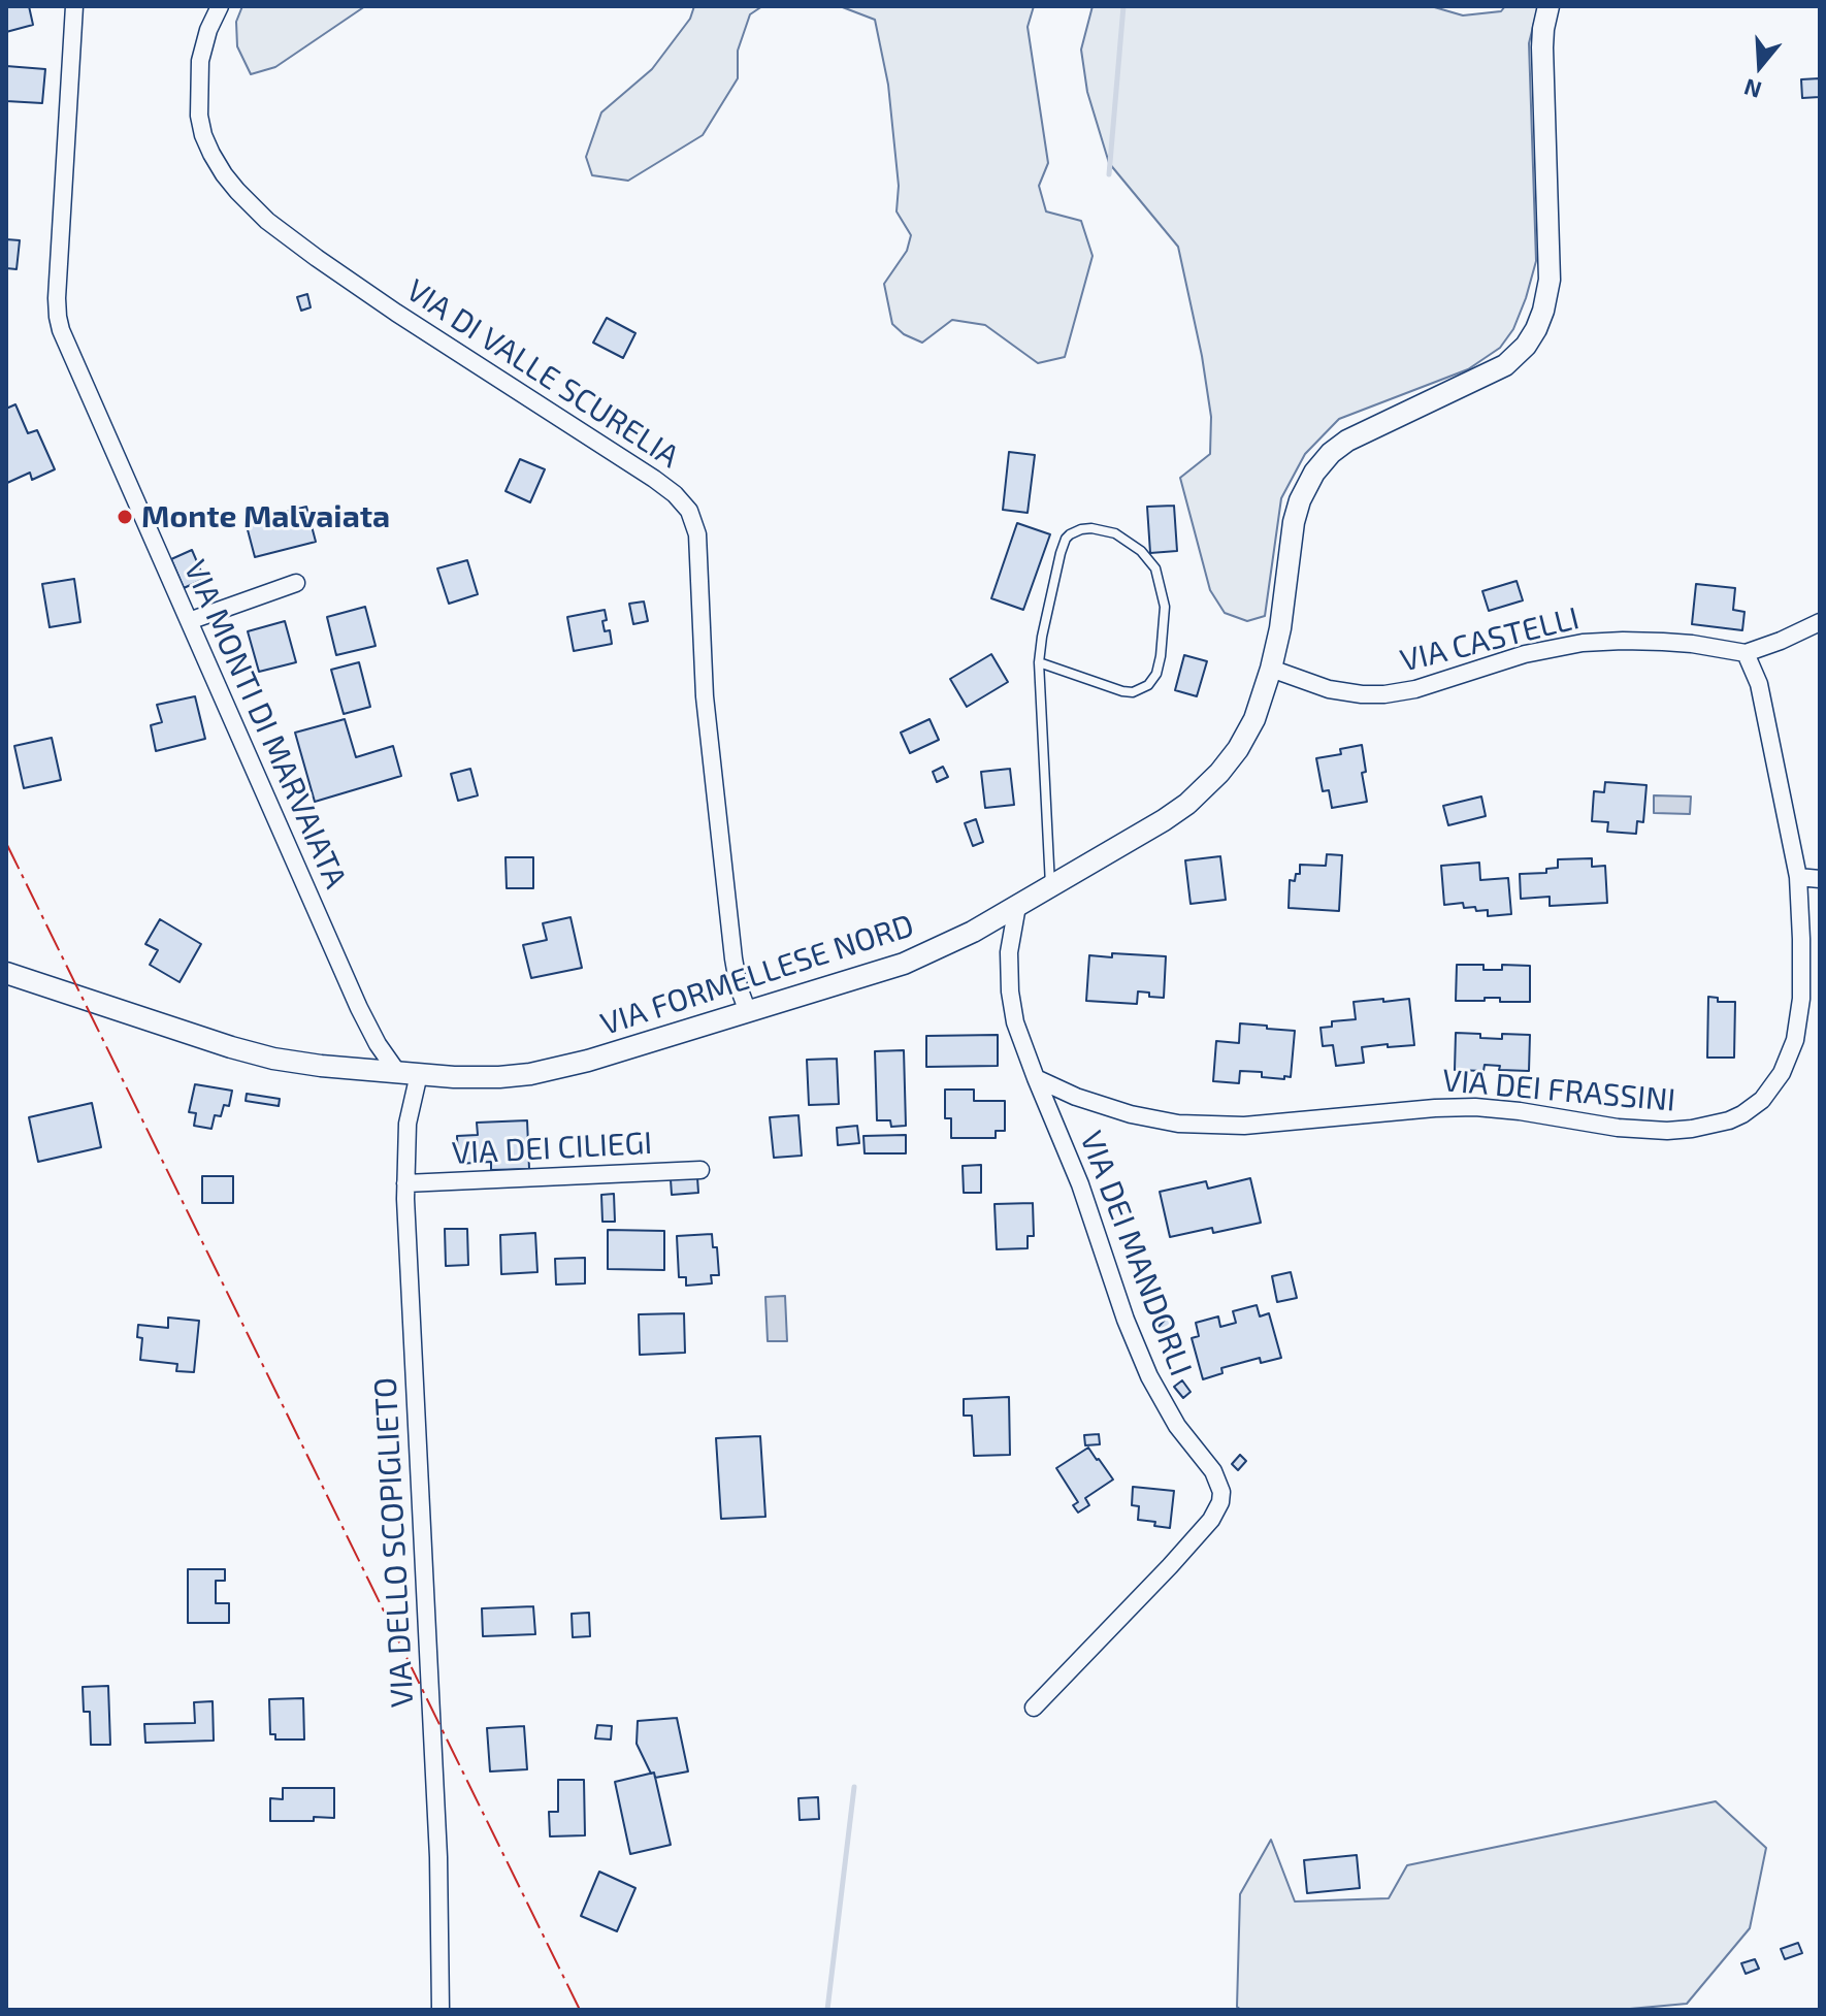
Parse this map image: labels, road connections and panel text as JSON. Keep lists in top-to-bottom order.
{
  "streets": {
    "street": [
      "VIA DI VALLE SCURELIA",
      "VIA CASTELLI",
      "VIA MONTI DI MARVAIATA",
      "VIA FORMELLESE NORD",
      "VIA DEI FRASSINI",
      "VIA DEI CILIEGI",
      "VIA DEI MANDORLI",
      "VIA DELLO SCOPIGLIETO"
    ]
  },
  "crossings": [
    ["VIA DI VALLE SCURELIA", "VIA FORMELLESE NORD"],
    ["VIA CASTELLI", "VIA FORMELLESE NORD"],
    ["VIA CASTELLI", "VIA DEI FRASSINI"],
    ["VIA MONTI DI MARVAIATA", "VIA FORMELLESE NORD"],
    ["VIA FORMELLESE NORD", "VIA DEI MANDORLI"],
    ["VIA FORMELLESE NORD", "VIA DELLO SCOPIGLIETO"],
    ["VIA DEI FRASSINI", "VIA DEI MANDORLI"],
    ["VIA DEI CILIEGI", "VIA DELLO SCOPIGLIETO"]
  ],
  "places": ["Monte Malvaiata"],
  "north": "bottom"
}
